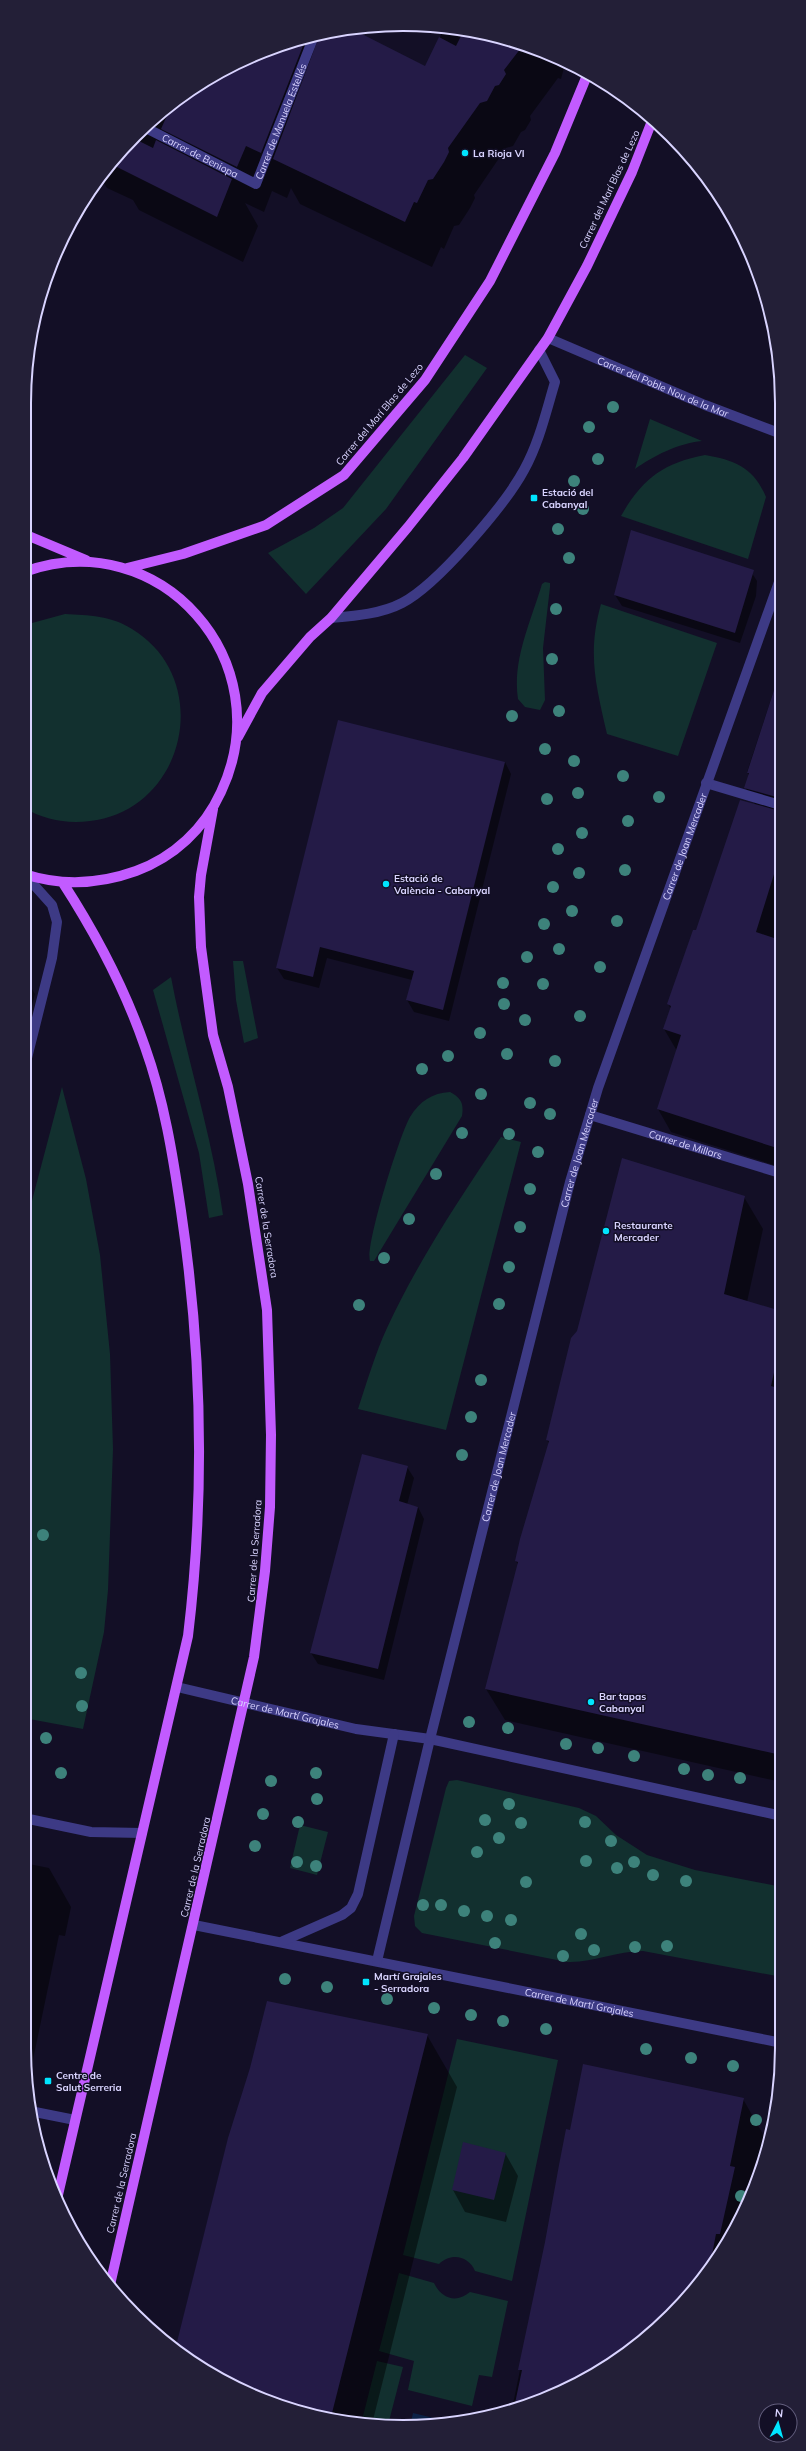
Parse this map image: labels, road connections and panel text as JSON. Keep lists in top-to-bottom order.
{
  "streets": {
    "main road": ["Carrer del Marí Blas de Lezo", "Carrer de la Serradora"],
    "street": [
      "Carrer de Manuela Estellés",
      "Carrer de Beniopa",
      "Carrer del Poble Nou de la Mar",
      "Carrer de Joan Mercader",
      "Carrer de Millars",
      "Carrer de Martí Grajales"
    ]
  },
  "crossings": [
    ["Carrer de Manuela Estellés", "Carrer de Beniopa"],
    ["Carrer del Marí Blas de Lezo", "Carrer del Poble Nou de la Mar"],
    ["Carrer de Joan Mercader", "Carrer de Millars"],
    ["Carrer de Joan Mercader", "Carrer de Martí Grajales"],
    ["Carrer de la Serradora", "Carrer de Martí Grajales"]
  ],
  "places": {
    "other": [
      "La Rioja VI",
      "Estació de València - Cabanyal",
      "Restaurante Mercader",
      "Bar tapas Cabanyal"
    ],
    "transit": ["Estació del Cabanyal", "Martí Grajales - Serradora", "Centre de Salut Serreria"]
  },
  "north": "top"
}
